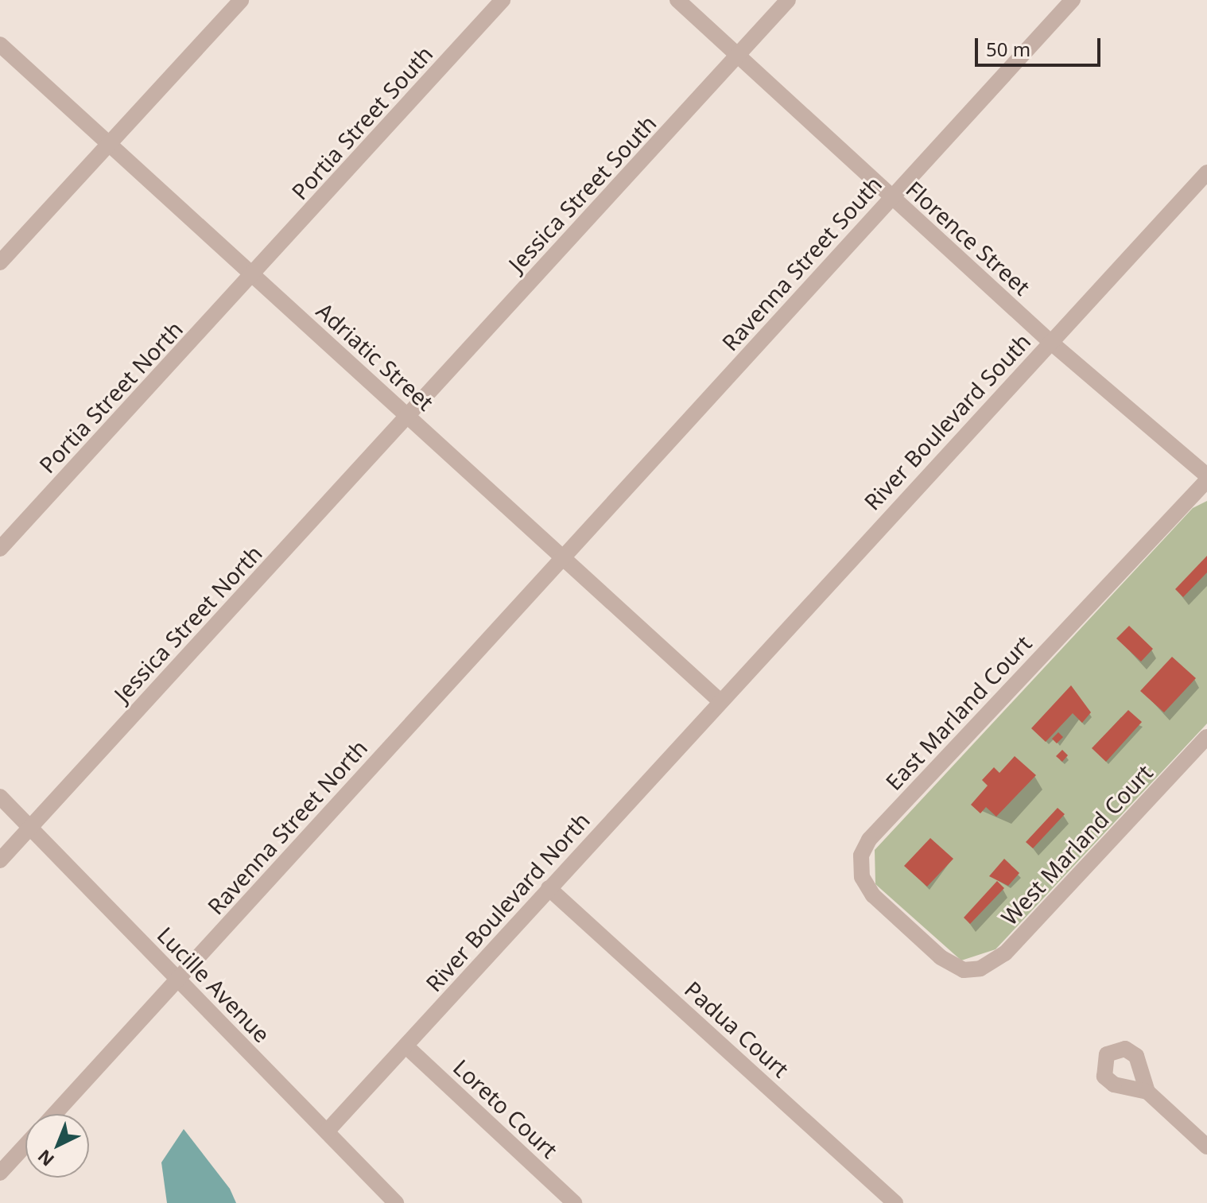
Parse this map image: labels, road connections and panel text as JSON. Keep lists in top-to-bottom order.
{
  "streets": {
    "street": [
      "Portia Street South",
      "Jessica Street South",
      "Florence Street",
      "Ravenna Street South",
      "Adriatic Street",
      "Portia Street North",
      "River Boulevard South",
      "Jessica Street North",
      "East Marland Court",
      "Ravenna Street North",
      "West Marland Court",
      "River Boulevard North",
      "Lucille Avenue",
      "Padua Court",
      "Loreto Court"
    ]
  },
  "crossings": [
    ["Portia Street South", "Adriatic Street"],
    ["Portia Street South", "Portia Street North"],
    ["Jessica Street South", "Florence Street"],
    ["Jessica Street South", "Adriatic Street"],
    ["Jessica Street South", "Jessica Street North"],
    ["Florence Street", "Ravenna Street South"],
    ["Florence Street", "River Boulevard South"],
    ["Florence Street", "East Marland Court"],
    ["Ravenna Street South", "Adriatic Street"],
    ["Ravenna Street South", "Ravenna Street North"],
    ["Adriatic Street", "Portia Street North"],
    ["Adriatic Street", "River Boulevard South"],
    ["Adriatic Street", "Jessica Street North"],
    ["Adriatic Street", "Ravenna Street North"],
    ["Adriatic Street", "River Boulevard North"],
    ["River Boulevard South", "River Boulevard North"],
    ["Jessica Street North", "Lucille Avenue"],
    ["East Marland Court", "West Marland Court"],
    ["Ravenna Street North", "Lucille Avenue"],
    ["River Boulevard North", "Lucille Avenue"],
    ["River Boulevard North", "Padua Court"],
    ["River Boulevard North", "Loreto Court"]
  ],
  "scale_bar": "50 m",
  "north": "bottom left"
}
